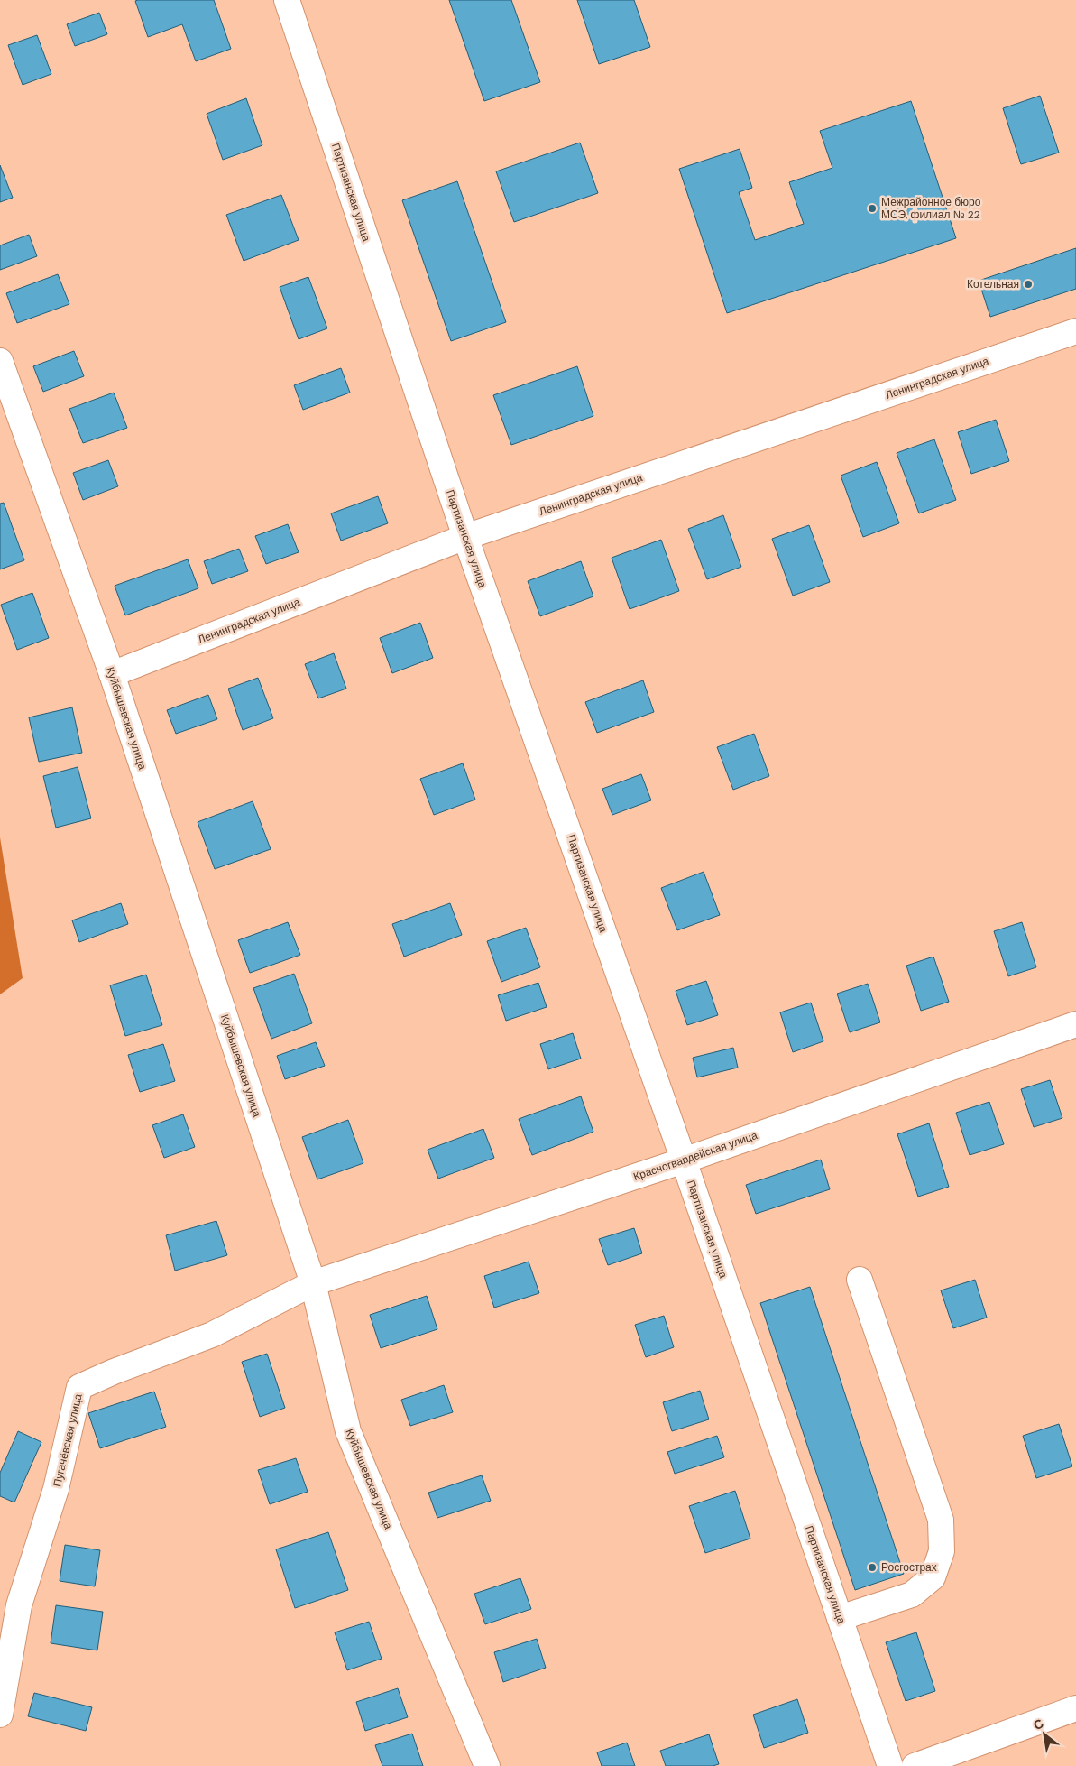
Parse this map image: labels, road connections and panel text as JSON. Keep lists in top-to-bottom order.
{
  "streets": {
    "street": [
      "Партизанская улица",
      "Ленинградская улица",
      "Куйбышевская улица",
      "Красногвардейская улица",
      "Пугачёвская улица"
    ]
  },
  "crossings": [
    ["Партизанская улица", "Ленинградская улица"],
    ["Партизанская улица", "Красногвардейская улица"],
    ["Ленинградская улица", "Куйбышевская улица"],
    ["Куйбышевская улица", "Красногвардейская улица"],
    ["Куйбышевская улица", "Пугачёвская улица"],
    ["Красногвардейская улица", "Пугачёвская улица"]
  ],
  "places": ["Межрайонное бюро МСЭ, филиал № 22", "Котельная", "Росгострах"],
  "north": "top left"
}
